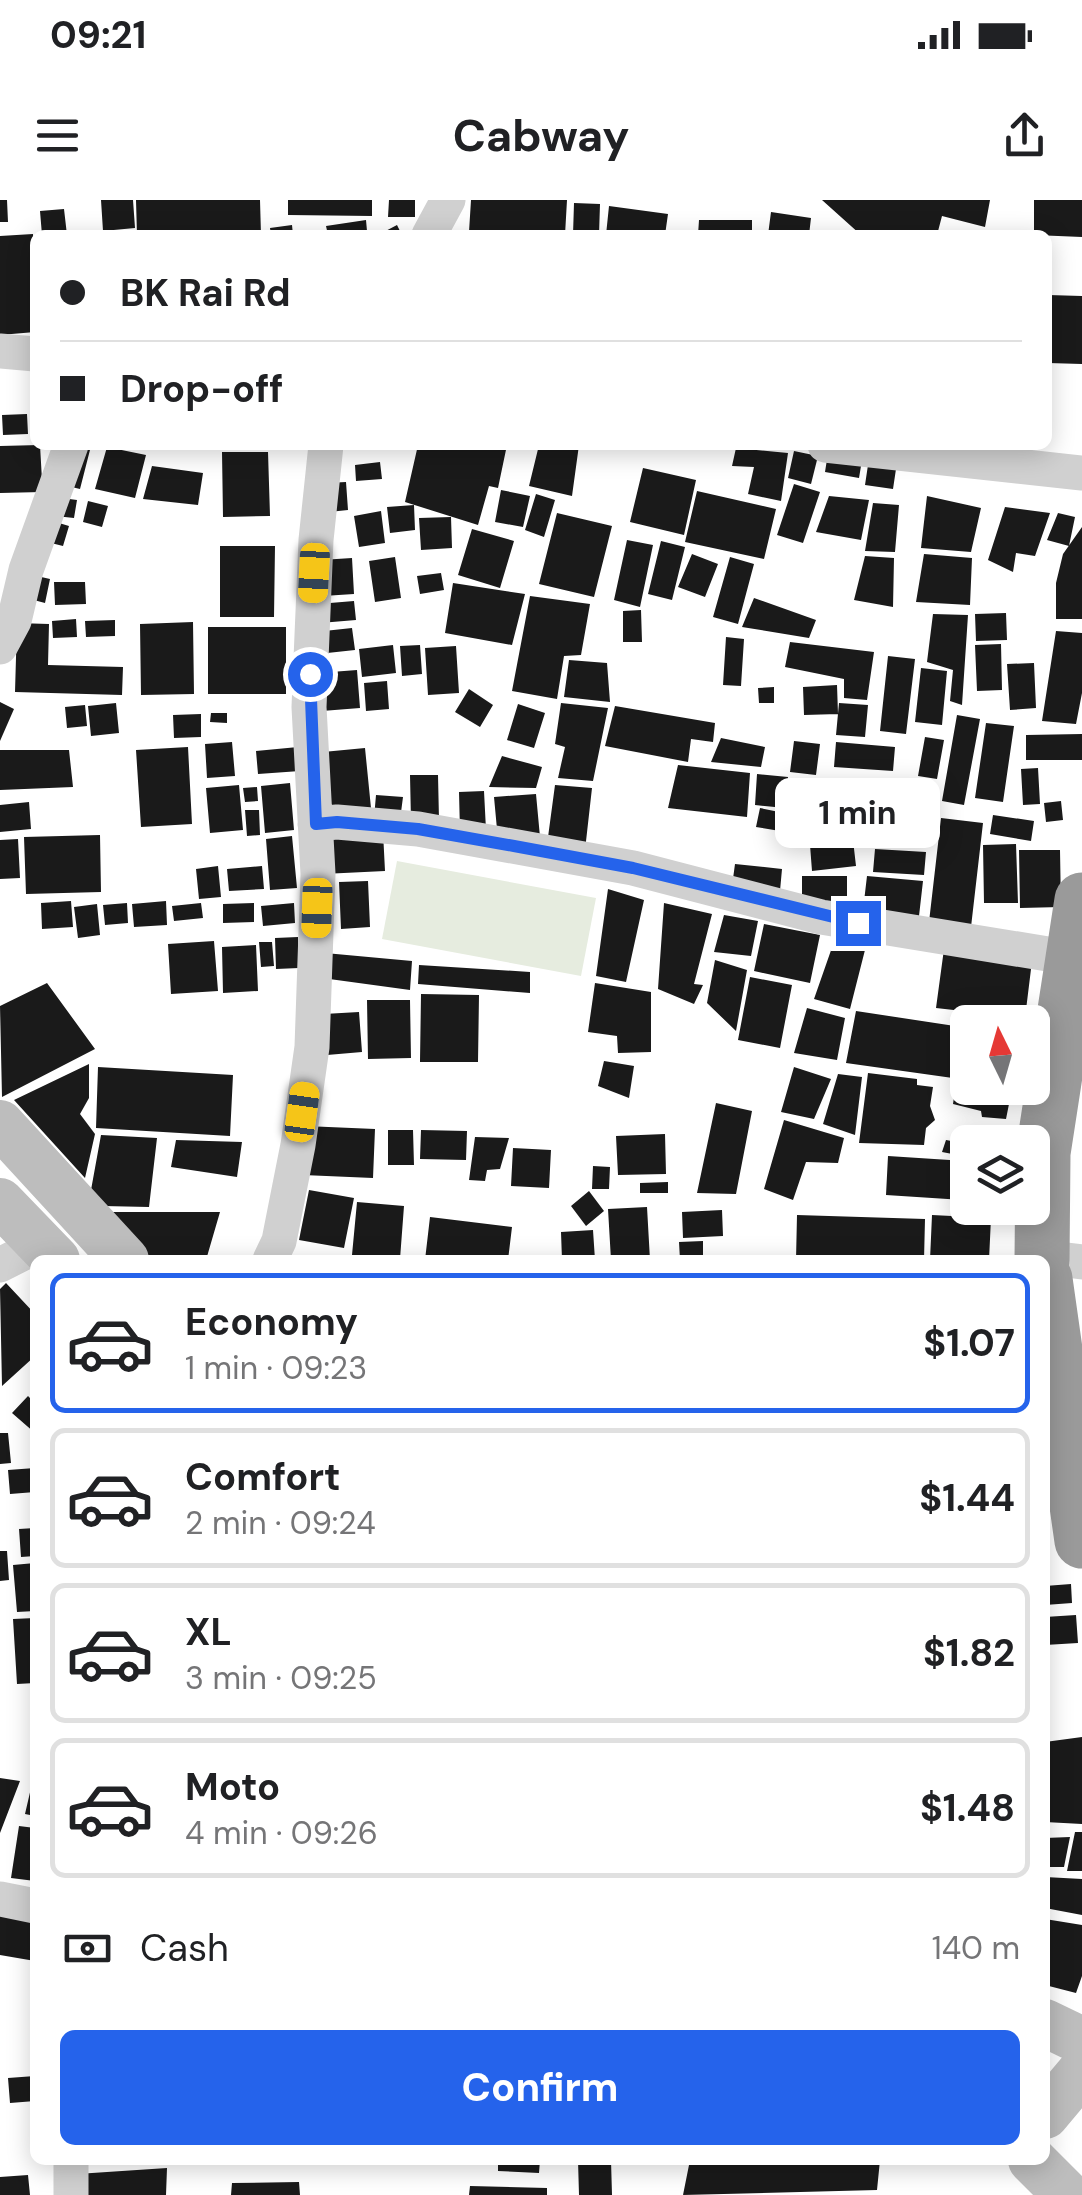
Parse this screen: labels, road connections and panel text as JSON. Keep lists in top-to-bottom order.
{
  "north": "top",
  "page": {
    "status": "09:21",
    "header": "Cabway",
    "banner": ["BK Rai Rd", "Drop-off"],
    "bubble": "1 min",
    "list": [
      {
        "name": "Economy",
        "note": "1 min · 09:23",
        "value": "$1.07"
      },
      {
        "name": "Comfort",
        "note": "2 min · 09:24",
        "value": "$1.44"
      },
      {
        "name": "XL",
        "note": "3 min · 09:25",
        "value": "$1.82"
      },
      {
        "name": "Moto",
        "note": "4 min · 09:26",
        "value": "$1.48"
      }
    ],
    "pay": ["Cash", "140 m"],
    "buttons": "Confirm"
  }
}
